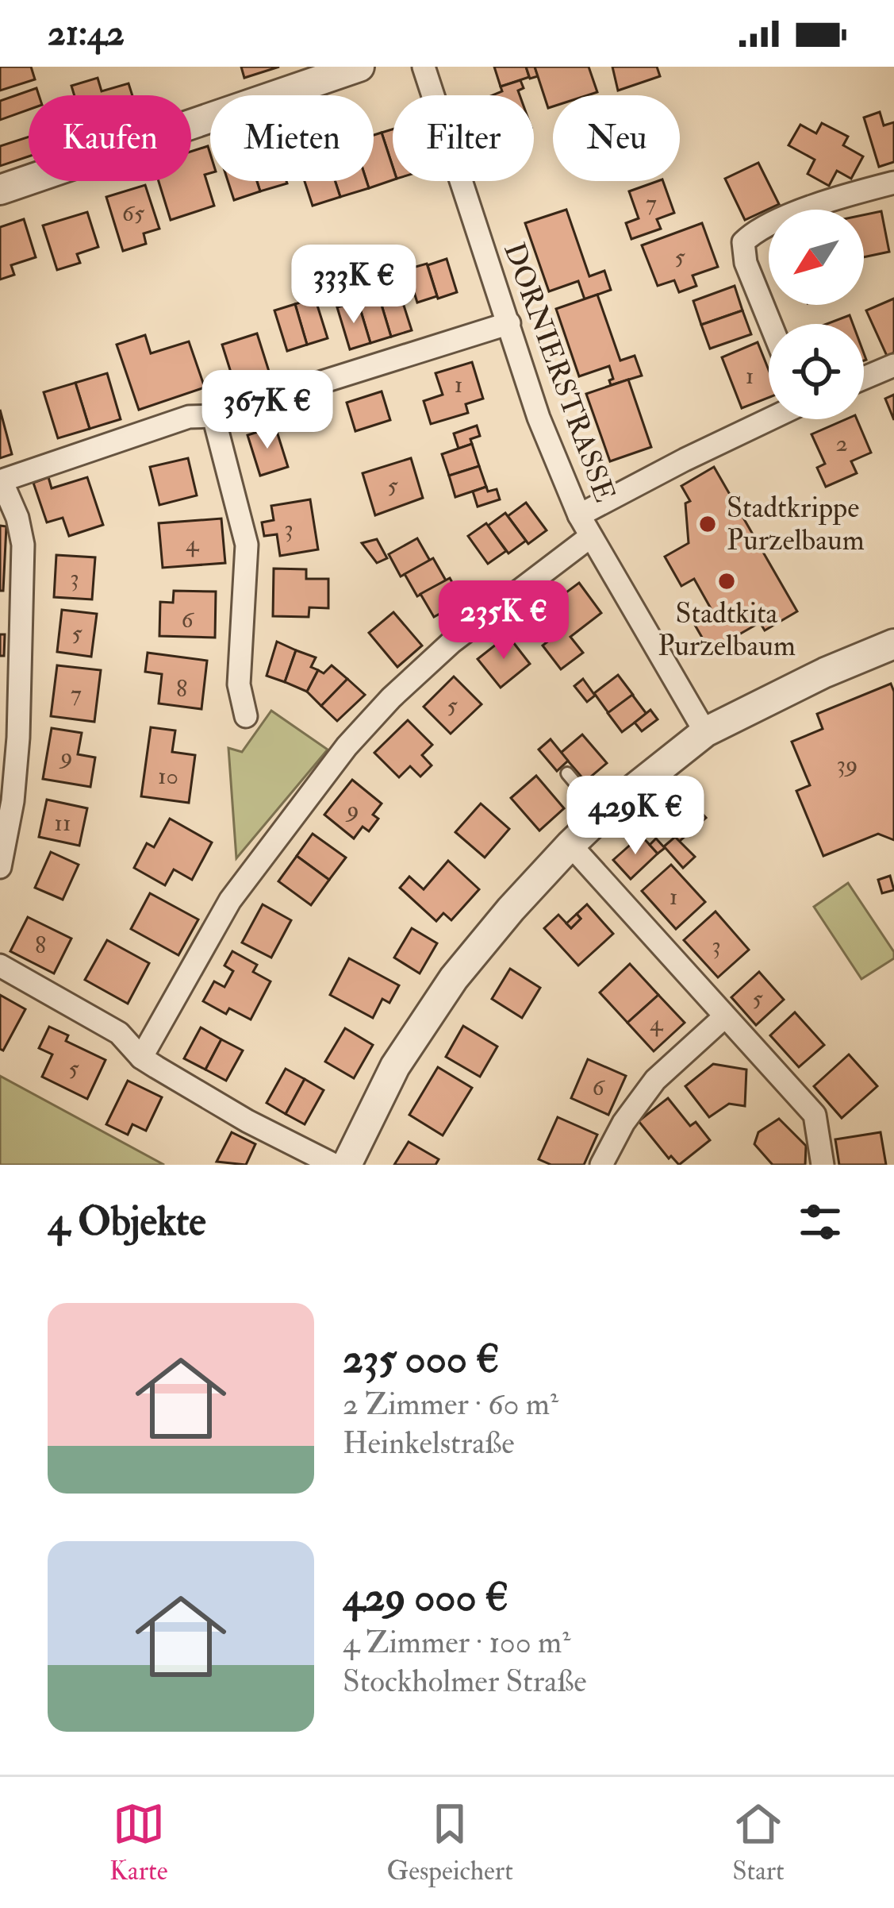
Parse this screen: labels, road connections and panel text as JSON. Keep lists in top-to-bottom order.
{
  "streets": {
    "street": ["DORNIERSTRASSE"]
  },
  "places": ["Stadtkrippe Purzelbaum", "Stadtkita Purzelbaum"],
  "house_numbers": [
    "7",
    "65",
    "5",
    "1",
    "1",
    "2",
    "5",
    "3",
    "4",
    "3",
    "6",
    "5",
    "8",
    "7",
    "5",
    "9",
    "39",
    "10",
    "9",
    "11",
    "1",
    "8",
    "3",
    "5",
    "4",
    "5",
    "6"
  ],
  "north": "bottom left",
  "page": {
    "status": "21:42",
    "chip": [
      "Kaufen",
      "Mieten",
      "Filter",
      "Neu"
    ],
    "price": [
      "333K €",
      "367K €",
      "235K €",
      "429K €"
    ],
    "heading": "4 Objekte",
    "list": [
      {
        "name": "235 000 €",
        "note": "2 Zimmer · 60 m² · Heinkelstraße"
      },
      {
        "name": "429 000 €",
        "note": "4 Zimmer · 100 m² · Stockholmer Straße"
      }
    ],
    "tabs": ["Karte", "Gespeichert", "Start"]
  }
}
